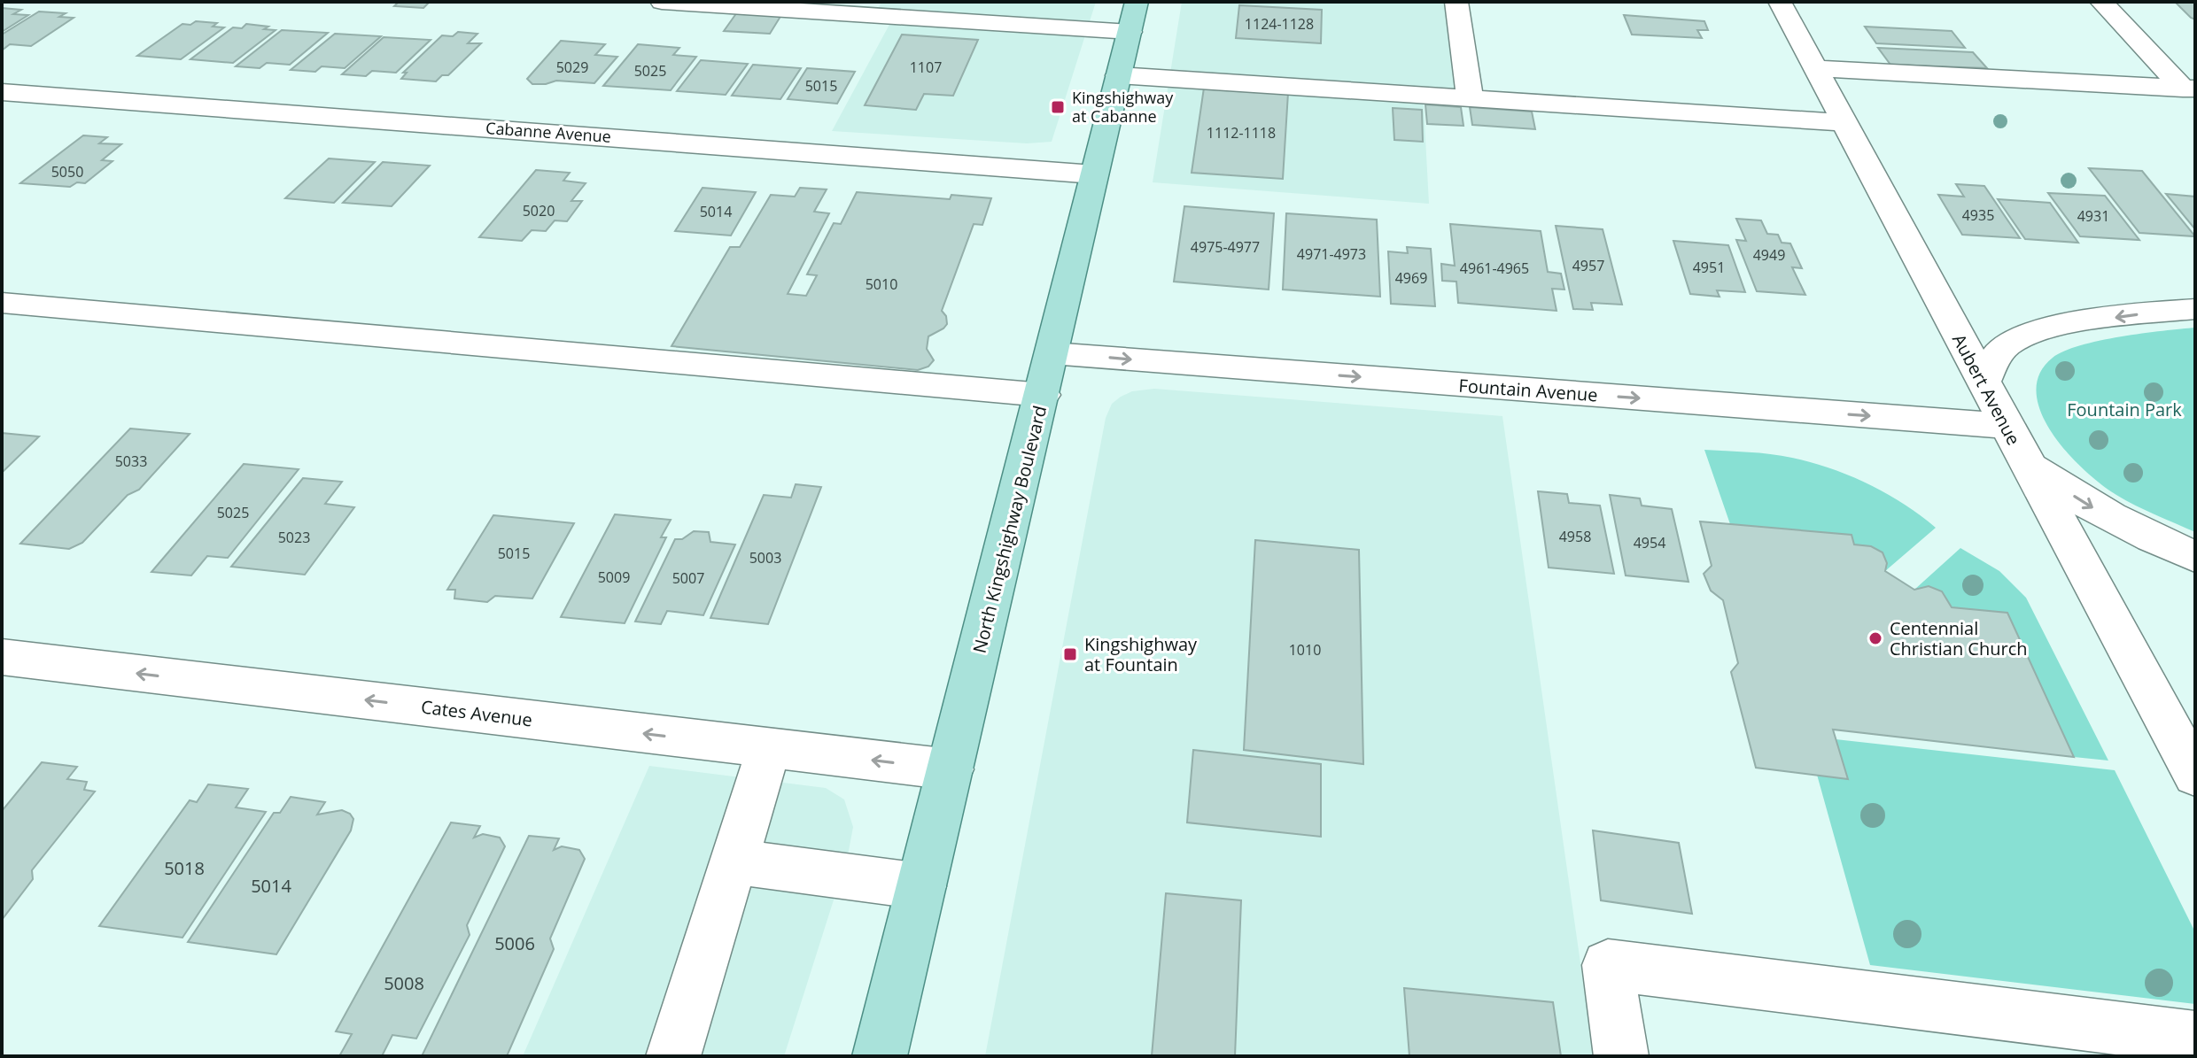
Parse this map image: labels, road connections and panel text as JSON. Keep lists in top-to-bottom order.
{
  "streets": {
    "main road": ["North Kingshighway Boulevard"],
    "street": [
      "Cabanne Avenue",
      "Aubert Avenue",
      "Fountain Avenue",
      "Cates Avenue"
    ]
  },
  "crossings": [
    ["Cabanne Avenue", "North Kingshighway Boulevard"],
    ["Aubert Avenue", "Fountain Avenue"],
    ["Fountain Avenue", "North Kingshighway Boulevard"],
    ["North Kingshighway Boulevard", "Cates Avenue"]
  ],
  "one_way": ["Cates Avenue"],
  "parks": ["Fountain Park"],
  "places": {
    "transit": ["Kingshighway at Cabanne", "Kingshighway at Fountain"],
    "other": ["Centennial Christian Church"]
  },
  "house_numbers": [
    "1124-1128",
    "5029",
    "1107",
    "5025",
    "5015",
    "1112-1118",
    "5050",
    "5020",
    "5014",
    "4935",
    "4931",
    "4975-4977",
    "4971-4973",
    "4949",
    "4957",
    "4951",
    "4961-4965",
    "4969",
    "5010",
    "5033",
    "5025",
    "4958",
    "5023",
    "4954",
    "5015",
    "5003",
    "5009",
    "5007",
    "1010",
    "5018",
    "5014",
    "5006",
    "5008"
  ]
}
